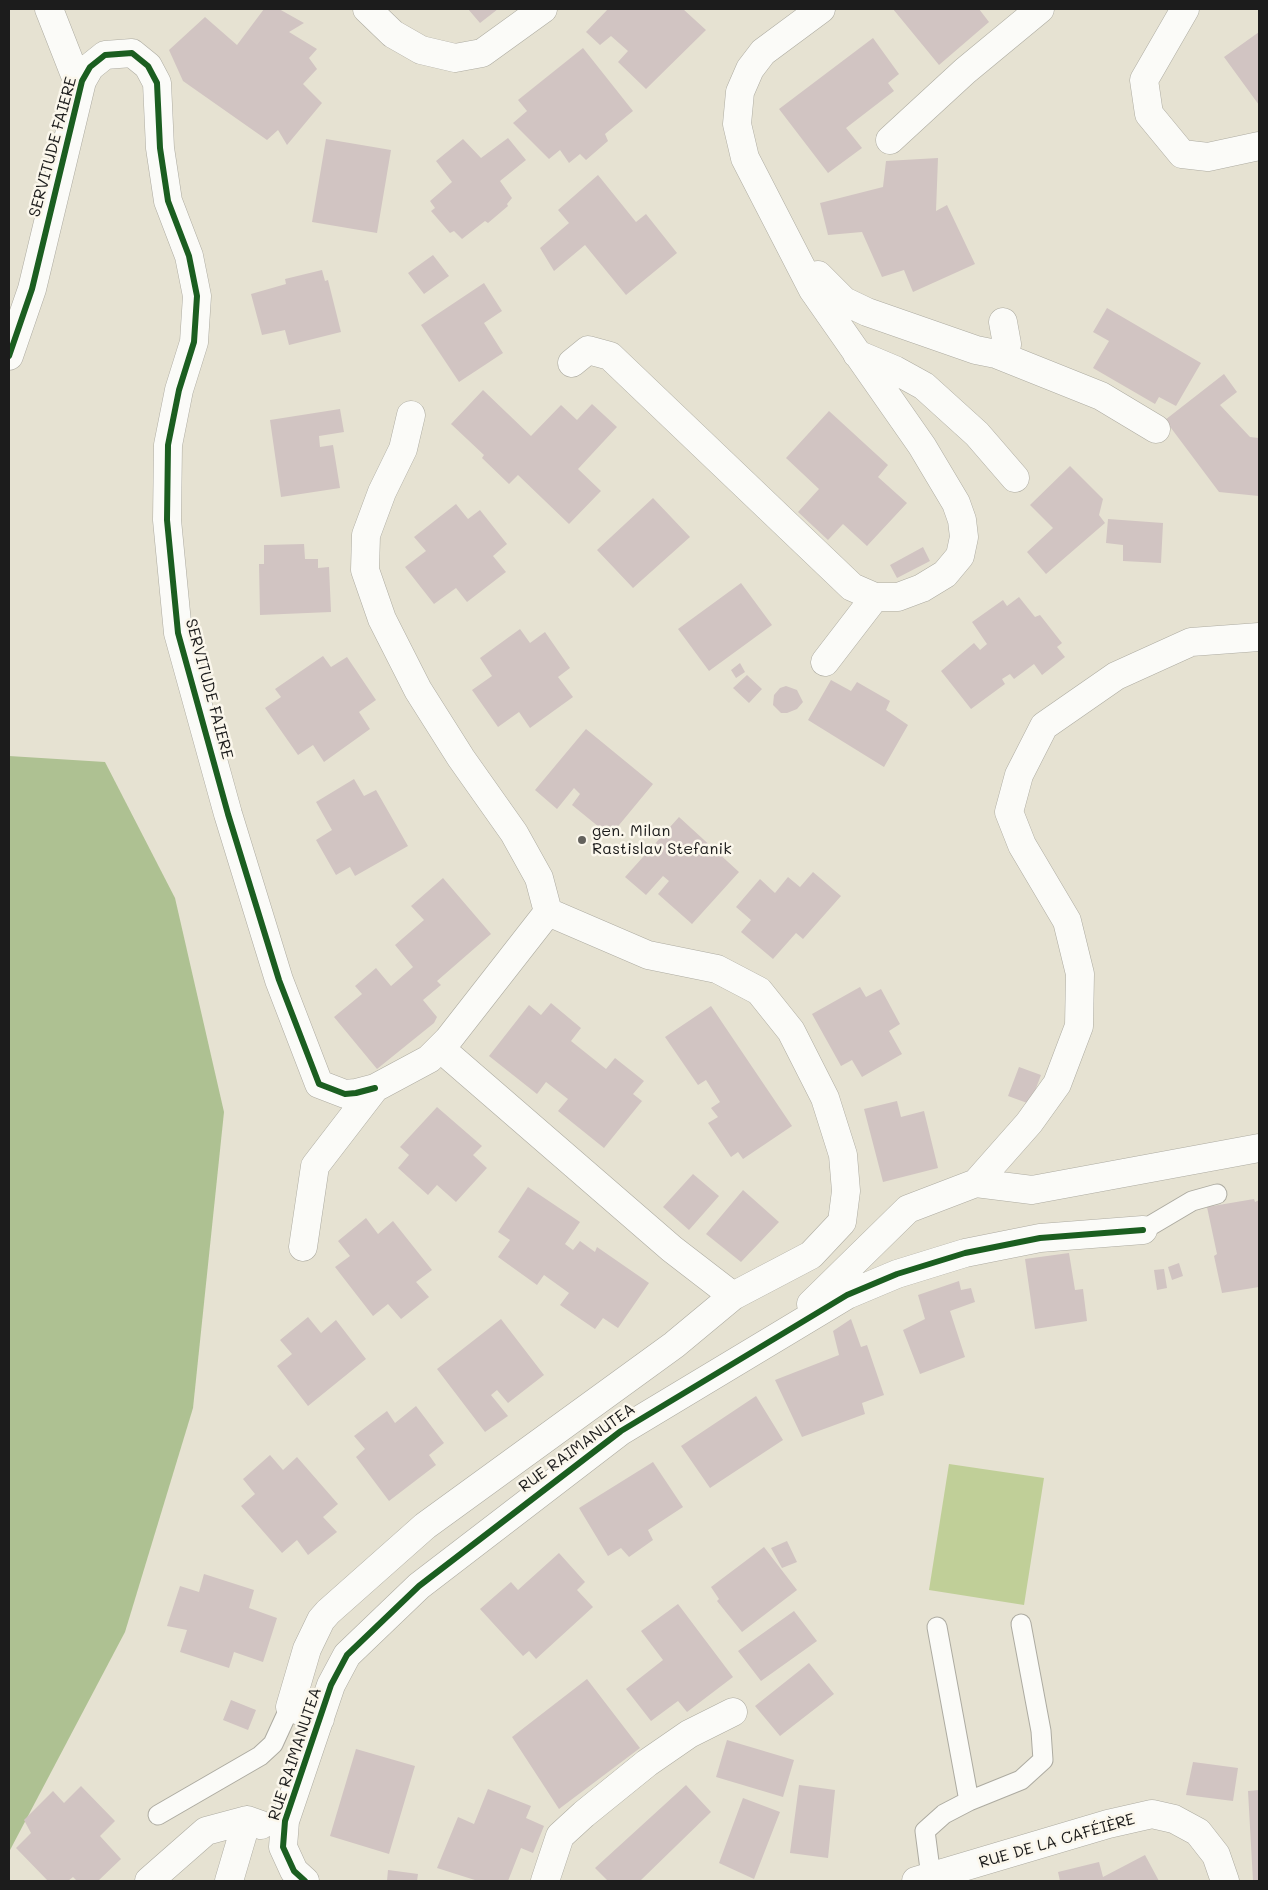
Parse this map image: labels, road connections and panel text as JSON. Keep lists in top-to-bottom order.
{
  "streets": {
    "street": ["SERVITUDE FAIERE", "RUE RAIMANUTEA", "RUE DE LA CAFÉIÈRE"]
  },
  "places": ["gen. Milan Rastislav Stefanik"]
}
